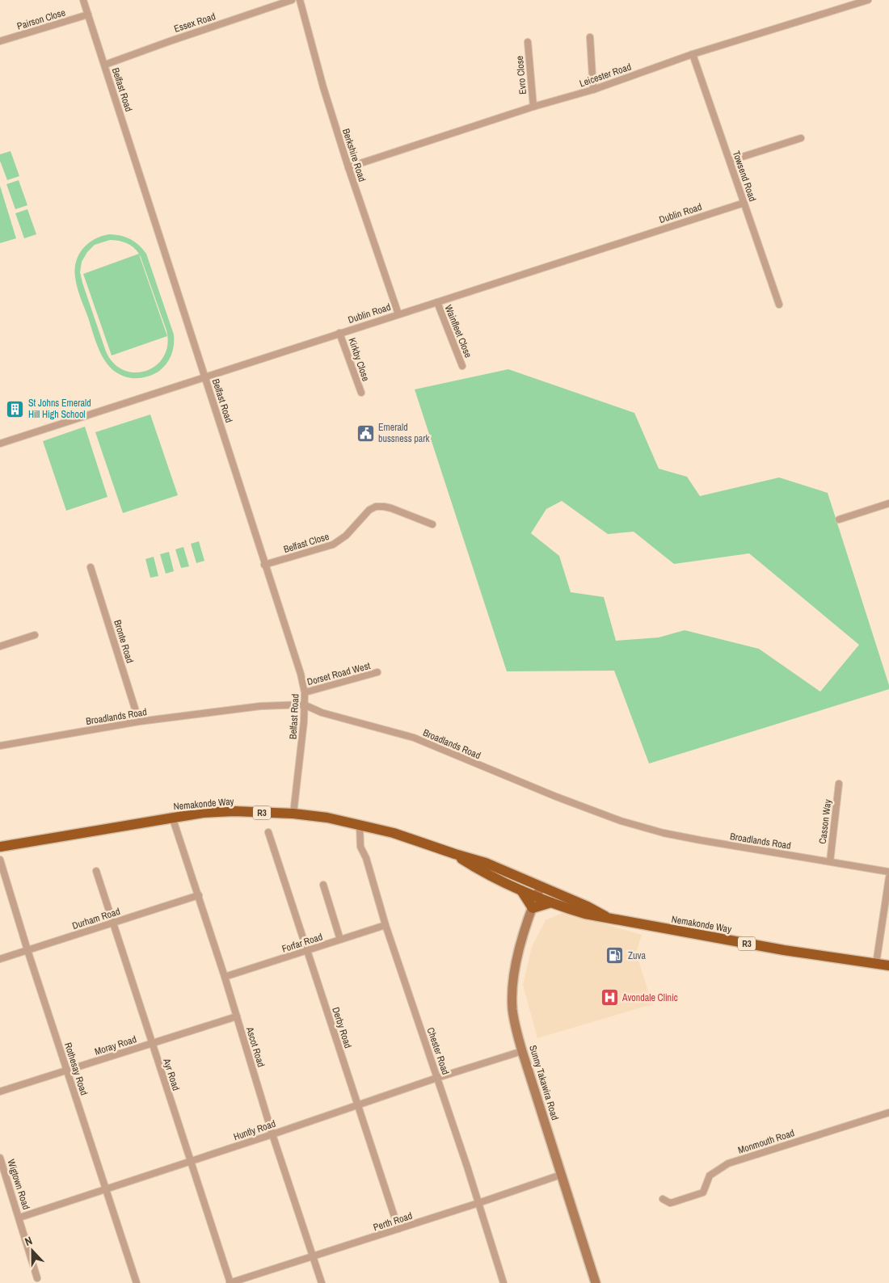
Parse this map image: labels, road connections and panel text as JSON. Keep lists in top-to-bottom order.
{
  "streets": {
    "highway": ["Nemakonde Way", "R3"],
    "main road": ["Sunny Takawira Road"],
    "street": [
      "Pairson Close",
      "Essex Road",
      "Evro Close",
      "Leicester Road",
      "Belfast Road",
      "Berkshire Road",
      "Towsend Road",
      "Dublin Road",
      "Wainfleet Close",
      "Kirkby Close",
      "Belfast Close",
      "Bronte Road",
      "Dorset Road West",
      "Broadlands Road",
      "Casson Way",
      "Durham Road",
      "Forfar Road",
      "Derby Road",
      "Moray Road",
      "Ascot Road",
      "Chester Road",
      "Rothesay Road",
      "Ayr Road",
      "Huntly Road",
      "Monmouth Road",
      "Wigtown Road",
      "Perth Road"
    ]
  },
  "crossings": [
    ["Pairson Close", "Belfast Road"],
    ["Essex Road", "Belfast Road"],
    ["Evro Close", "Leicester Road"],
    ["Leicester Road", "Berkshire Road"],
    ["Leicester Road", "Towsend Road"],
    ["Belfast Road", "Dublin Road"],
    ["Belfast Road", "Belfast Close"],
    ["Belfast Road", "Dorset Road West"],
    ["Belfast Road", "Broadlands Road"],
    ["Belfast Road", "Nemakonde Way"],
    ["Berkshire Road", "Dublin Road"],
    ["Towsend Road", "Dublin Road"],
    ["Dublin Road", "Wainfleet Close"],
    ["Dublin Road", "Kirkby Close"],
    ["Bronte Road", "Broadlands Road"],
    ["Broadlands Road", "Casson Way"],
    ["Nemakonde Way", "Ascot Road"],
    ["Nemakonde Way", "Chester Road"],
    ["Nemakonde Way", "Sunny Takawira Road"],
    ["Durham Road", "Ascot Road"],
    ["Durham Road", "Rothesay Road"],
    ["Durham Road", "Ayr Road"],
    ["Forfar Road", "Derby Road"],
    ["Forfar Road", "Ascot Road"],
    ["Forfar Road", "Chester Road"],
    ["Derby Road", "Huntly Road"],
    ["Derby Road", "Perth Road"],
    ["Moray Road", "Ascot Road"],
    ["Moray Road", "Rothesay Road"],
    ["Moray Road", "Ayr Road"],
    ["Ascot Road", "Huntly Road"],
    ["Ascot Road", "Perth Road"],
    ["Chester Road", "Huntly Road"],
    ["Chester Road", "Perth Road"],
    ["Rothesay Road", "Huntly Road"],
    ["Ayr Road", "Huntly Road"],
    ["Ayr Road", "Perth Road"],
    ["Sunny Takawira Road", "Huntly Road"],
    ["Sunny Takawira Road", "Perth Road"],
    ["Huntly Road", "Wigtown Road"]
  ],
  "places": {
    "building": ["St Johns Emerald Hill High School"],
    "public building": ["Emerald bussness park"],
    "fuel station": ["Zuva"],
    "hospital": ["Avondale Clinic"]
  },
  "north": "top"
}
